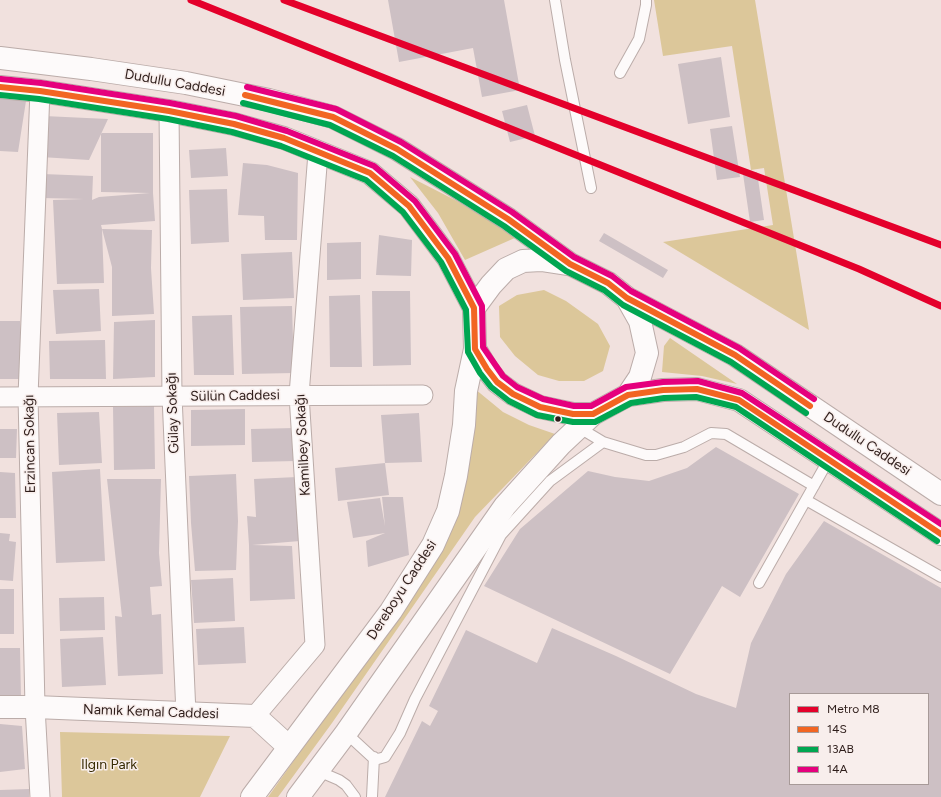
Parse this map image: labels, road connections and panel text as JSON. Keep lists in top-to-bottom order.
{
  "streets": {
    "main road": ["Dudullu Caddesi", "Dereboyu Caddesi", "Namık Kemal Caddesi"],
    "street": [
      "Sülün Caddesi",
      "Gülay Sokağı",
      "Erzincan Sokağı",
      "Kamilbey Sokağı"
    ]
  },
  "crossings": [
    ["Dudullu Caddesi", "Gülay Sokağı"],
    ["Dudullu Caddesi", "Erzincan Sokağı"],
    ["Dudullu Caddesi", "Kamilbey Sokağı"],
    ["Dudullu Caddesi", "Dereboyu Caddesi"],
    ["Sülün Caddesi", "Gülay Sokağı"],
    ["Sülün Caddesi", "Erzincan Sokağı"],
    ["Sülün Caddesi", "Kamilbey Sokağı"],
    ["Gülay Sokağı", "Namık Kemal Caddesi"],
    ["Erzincan Sokağı", "Namık Kemal Caddesi"],
    ["Kamilbey Sokağı", "Namık Kemal Caddesi"]
  ],
  "parks": ["Ilgın Park"],
  "lines": [
    "metro line M8",
    "transit line 14A",
    "transit line 14S",
    "transit line 13AB"
  ],
  "legend": [
    "Metro M8",
    "14S",
    "13AB",
    "14A"
  ]
}
